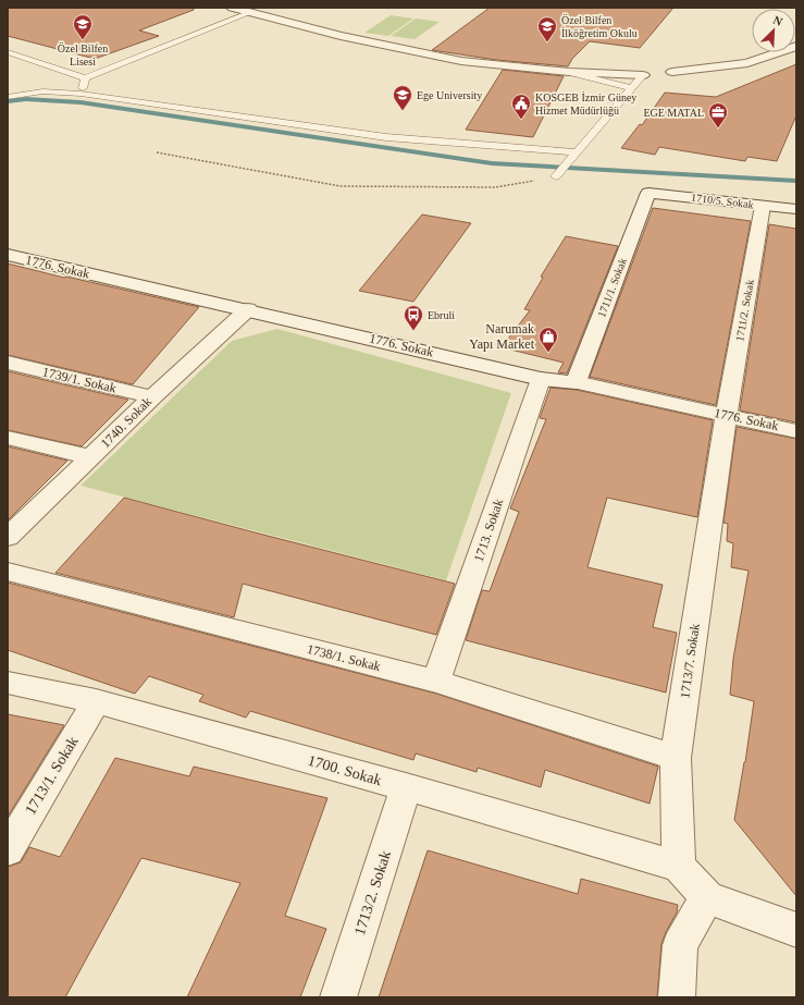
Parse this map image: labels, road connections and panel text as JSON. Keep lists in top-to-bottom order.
{
  "streets": {
    "street": [
      "1710/5. Sokak",
      "1776. Sokak",
      "1711/1. Sokak",
      "1711/2. Sokak",
      "1739/1. Sokak",
      "1740. Sokak",
      "1713. Sokak",
      "1738/1. Sokak",
      "1713/7. Sokak",
      "1700. Sokak",
      "1713/1. Sokak",
      "1713/2. Sokak"
    ]
  },
  "crossings": [
    ["1710/5. Sokak", "1711/1. Sokak"],
    ["1710/5. Sokak", "1711/2. Sokak"],
    ["1776. Sokak", "1711/1. Sokak"],
    ["1776. Sokak", "1711/2. Sokak"],
    ["1776. Sokak", "1740. Sokak"],
    ["1776. Sokak", "1713. Sokak"],
    ["1776. Sokak", "1713/7. Sokak"],
    ["1711/2. Sokak", "1713/7. Sokak"],
    ["1739/1. Sokak", "1740. Sokak"],
    ["1713. Sokak", "1738/1. Sokak"],
    ["1738/1. Sokak", "1713/7. Sokak"],
    ["1713/7. Sokak", "1700. Sokak"],
    ["1700. Sokak", "1713/1. Sokak"],
    ["1700. Sokak", "1713/2. Sokak"]
  ],
  "places": {
    "school or university": ["Özel Bilfen Lisesi", "Özel Bilfen İlköğretim Okulu", "Ege University"],
    "public building": ["KOSGEB İzmir Güney Hizmet Müdürlüğü"],
    "office": ["EGE MATAL"],
    "bus stop": ["Ebruli"],
    "shop": ["Narumak Yapı Market"]
  },
  "north": "top right"
}
